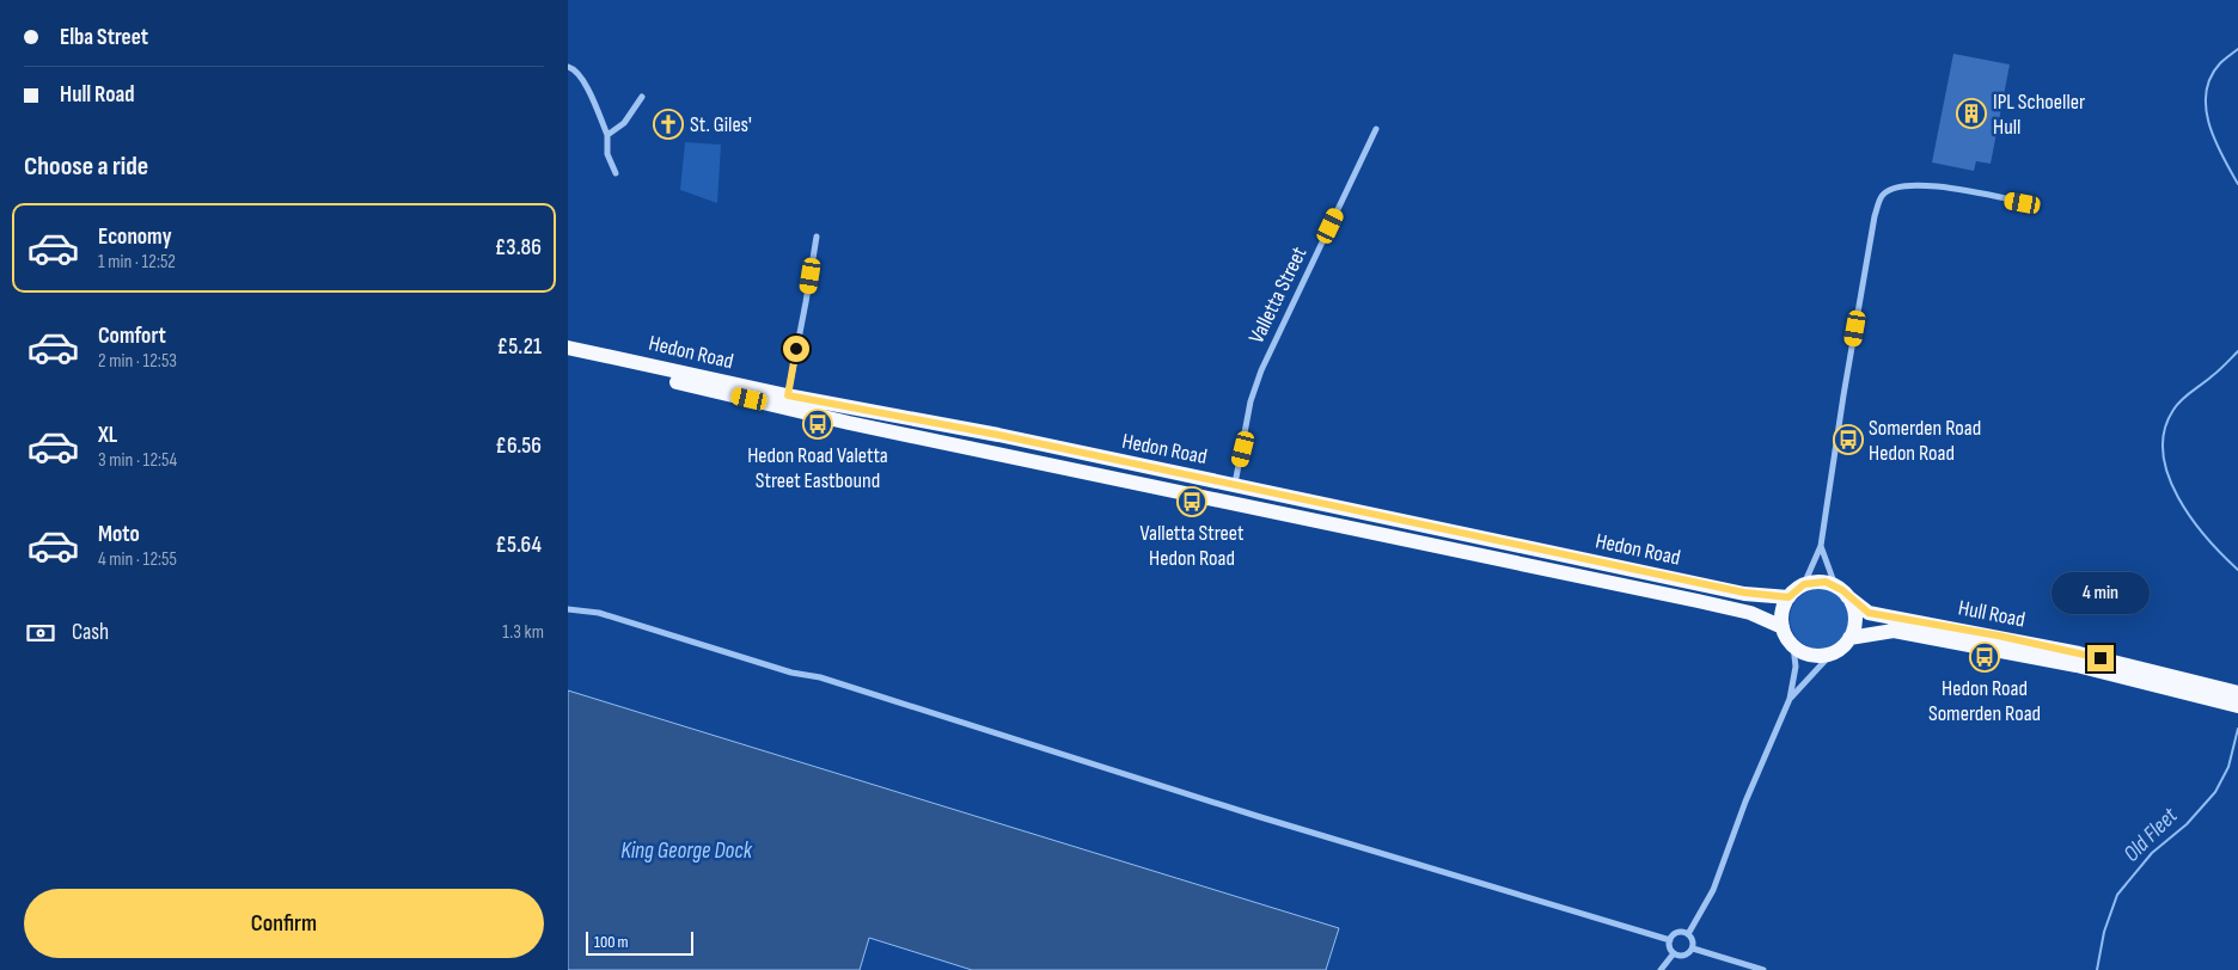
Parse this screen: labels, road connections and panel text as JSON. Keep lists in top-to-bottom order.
{
  "streets": {
    "highway": ["Hedon Road", "Hull Road"],
    "street": ["Valletta Street"]
  },
  "crossings": [
    ["Valletta Street", "Hedon Road"],
    ["Hedon Road", "Hull Road"]
  ],
  "water": ["Old Fleet", "King George Dock"],
  "places": {
    "building": ["IPL Schoeller Hull"],
    "church": ["St. Giles'"],
    "bus stop": [
      "Hedon Road Valetta Street Eastbound",
      "Somerden Road Hedon Road",
      "Valletta Street Hedon Road",
      "Hedon Road Somerden Road"
    ]
  },
  "scale_bar": "100 m",
  "page": {
    "banner": ["Elba Street", "Hull Road"],
    "heading": "Choose a ride",
    "list": [
      {
        "name": "Economy",
        "note": "1 min · 12:52",
        "value": "£3.86"
      },
      {
        "name": "Comfort",
        "note": "2 min · 12:53",
        "value": "£5.21"
      },
      {
        "name": "XL",
        "note": "3 min · 12:54",
        "value": "£6.56"
      },
      {
        "name": "Moto",
        "note": "4 min · 12:55",
        "value": "£5.64"
      }
    ],
    "bubble": "4 min",
    "pay": ["Cash", "1.3 km"],
    "buttons": "Confirm",
    "scale": "100 m"
  }
}
